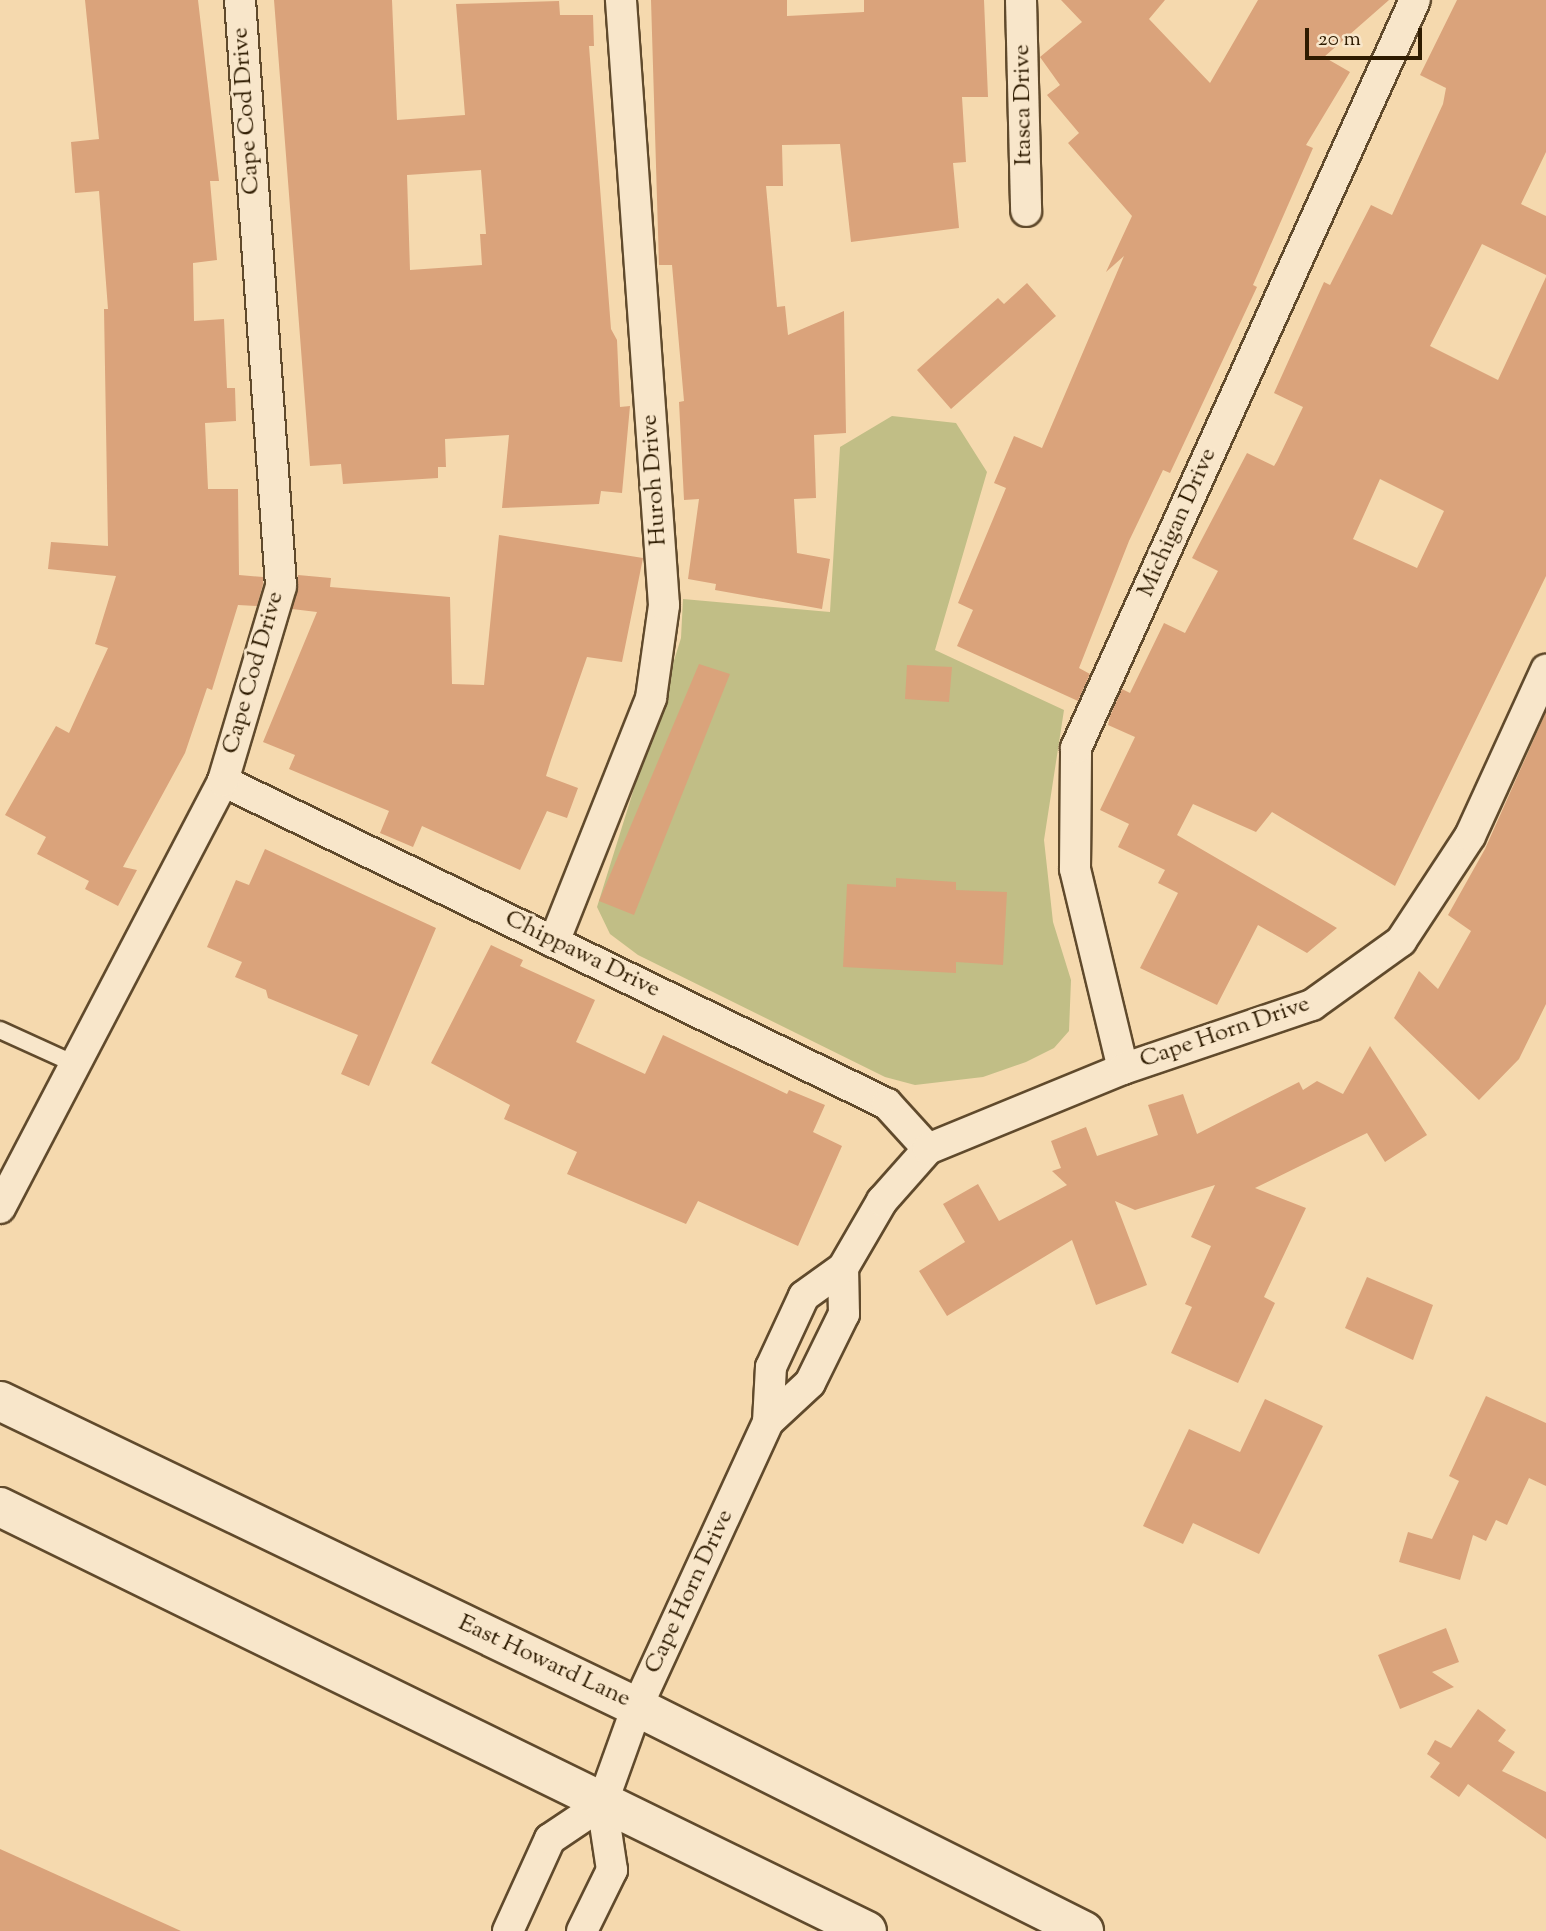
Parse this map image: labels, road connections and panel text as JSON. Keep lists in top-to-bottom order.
{
  "streets": {
    "main road": ["East Howard Lane"],
    "street": [
      "Itasca Drive",
      "Cape Cod Drive",
      "Huroh Drive",
      "Michigan Drive",
      "Chippawa Drive",
      "Cape Horn Drive"
    ]
  },
  "crossings": [
    ["Cape Cod Drive", "Chippawa Drive"],
    ["Huroh Drive", "Chippawa Drive"],
    ["Michigan Drive", "Cape Horn Drive"],
    ["Chippawa Drive", "Cape Horn Drive"],
    ["Cape Horn Drive", "East Howard Lane"]
  ],
  "scale_bar": "20 m"
}
